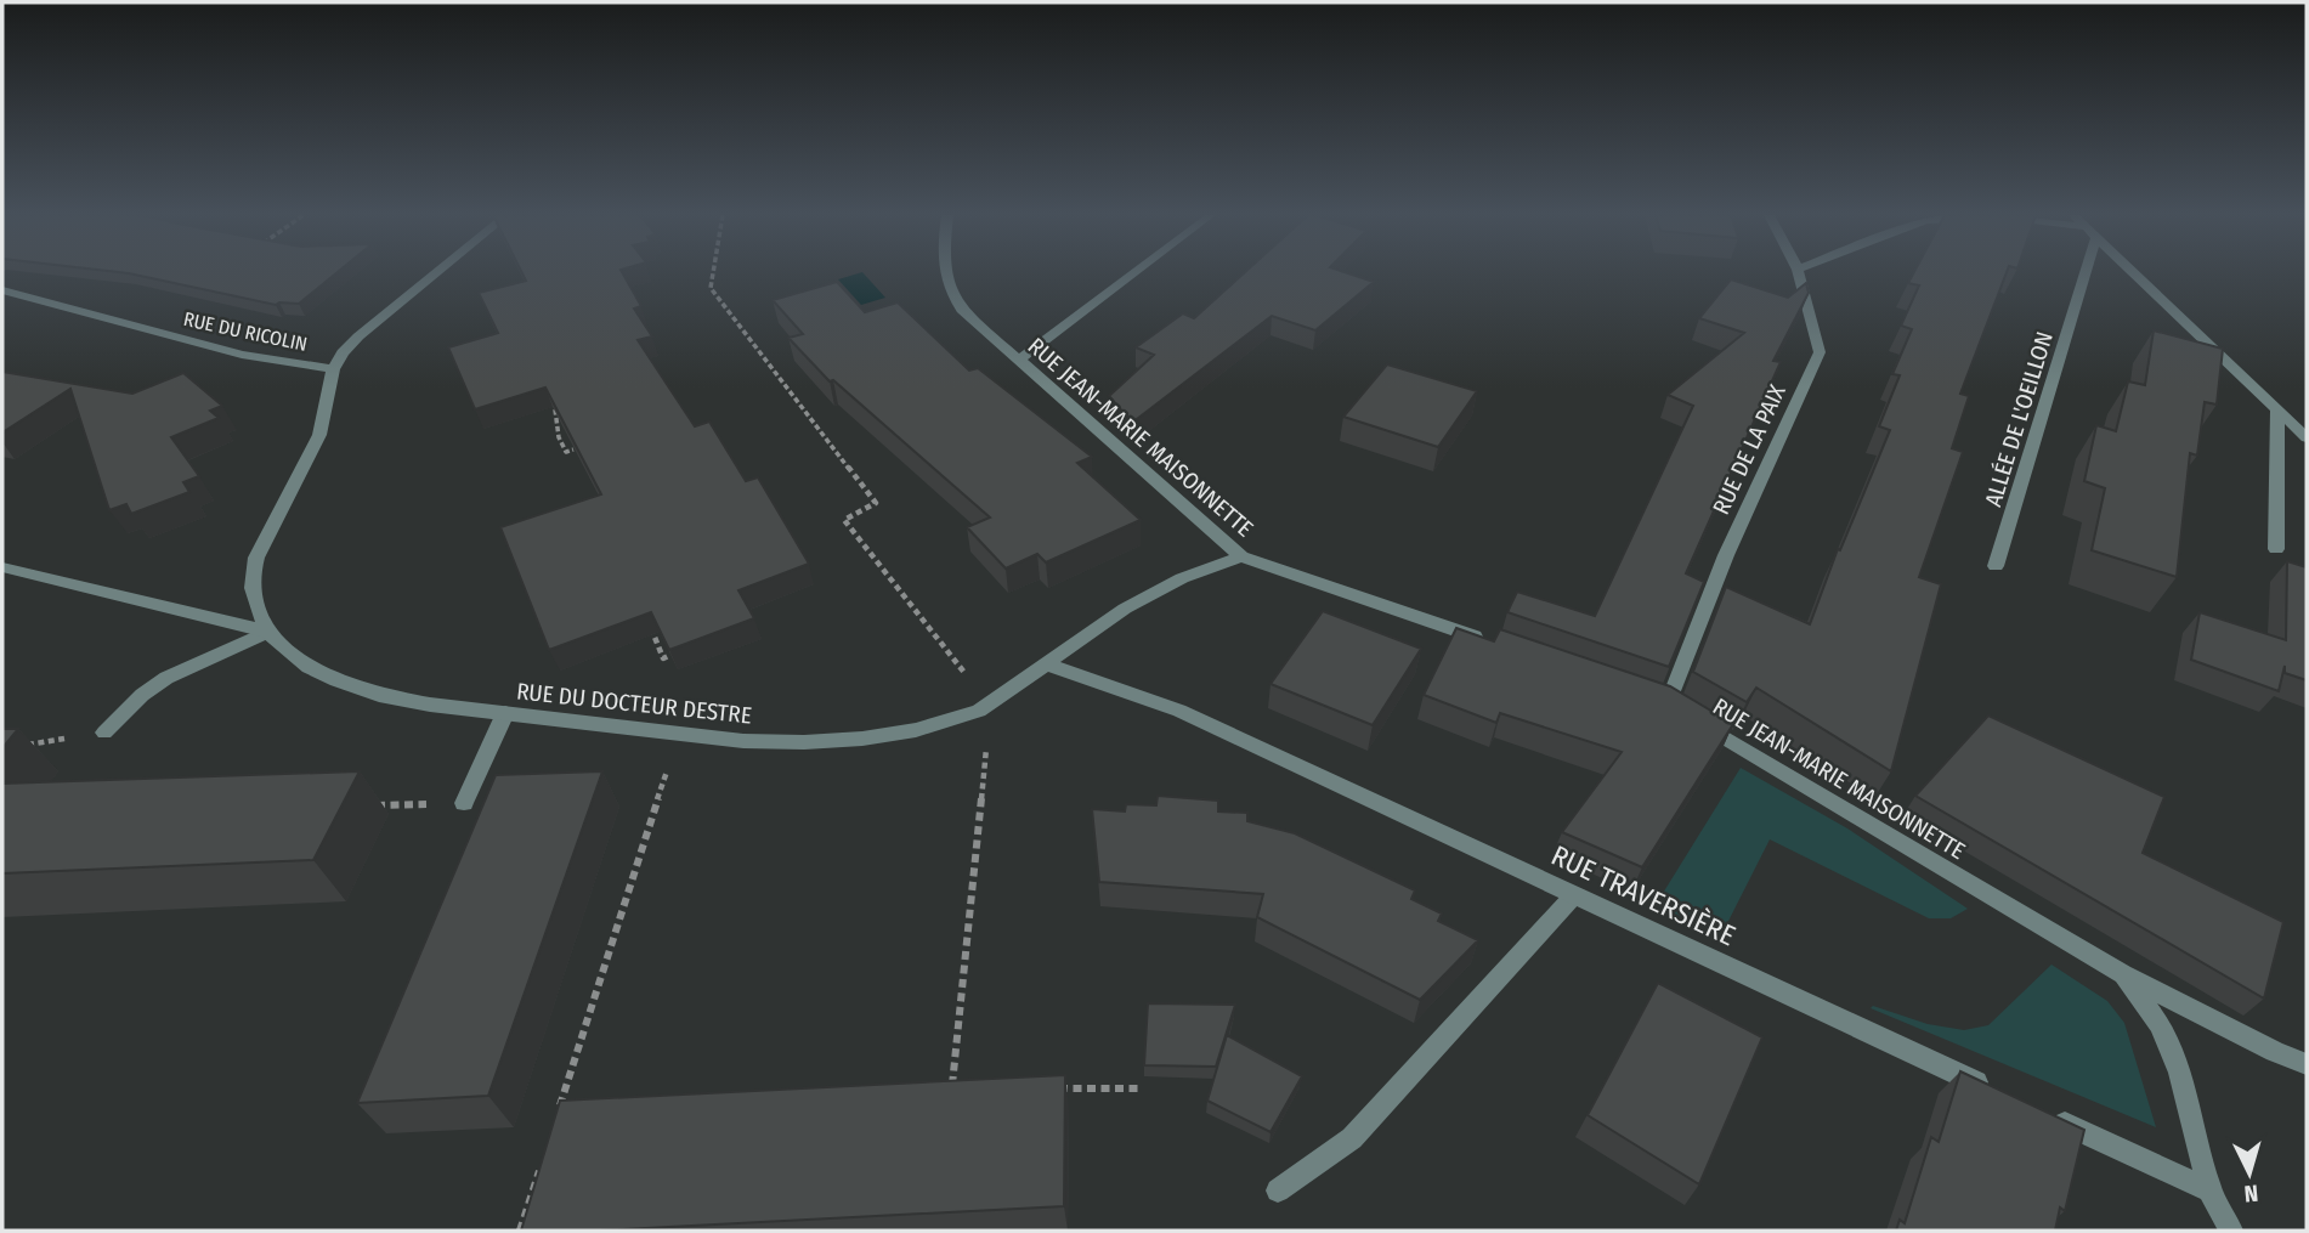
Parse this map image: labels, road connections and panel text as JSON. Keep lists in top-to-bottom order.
{
  "streets": {
    "street": [
      "RUE DU RICOLIN",
      "ALLÉE DE L'OEILLON",
      "RUE JEAN-MARIE MAISONNETTE",
      "RUE DE LA PAIX",
      "RUE DU DOCTEUR DESTRE",
      "RUE TRAVERSIÈRE"
    ]
  },
  "crossings": [
    ["RUE JEAN-MARIE MAISONNETTE", "RUE DE LA PAIX"],
    ["RUE JEAN-MARIE MAISONNETTE", "RUE DU DOCTEUR DESTRE"],
    ["RUE DU DOCTEUR DESTRE", "RUE TRAVERSIÈRE"]
  ],
  "north": "bottom"
}
